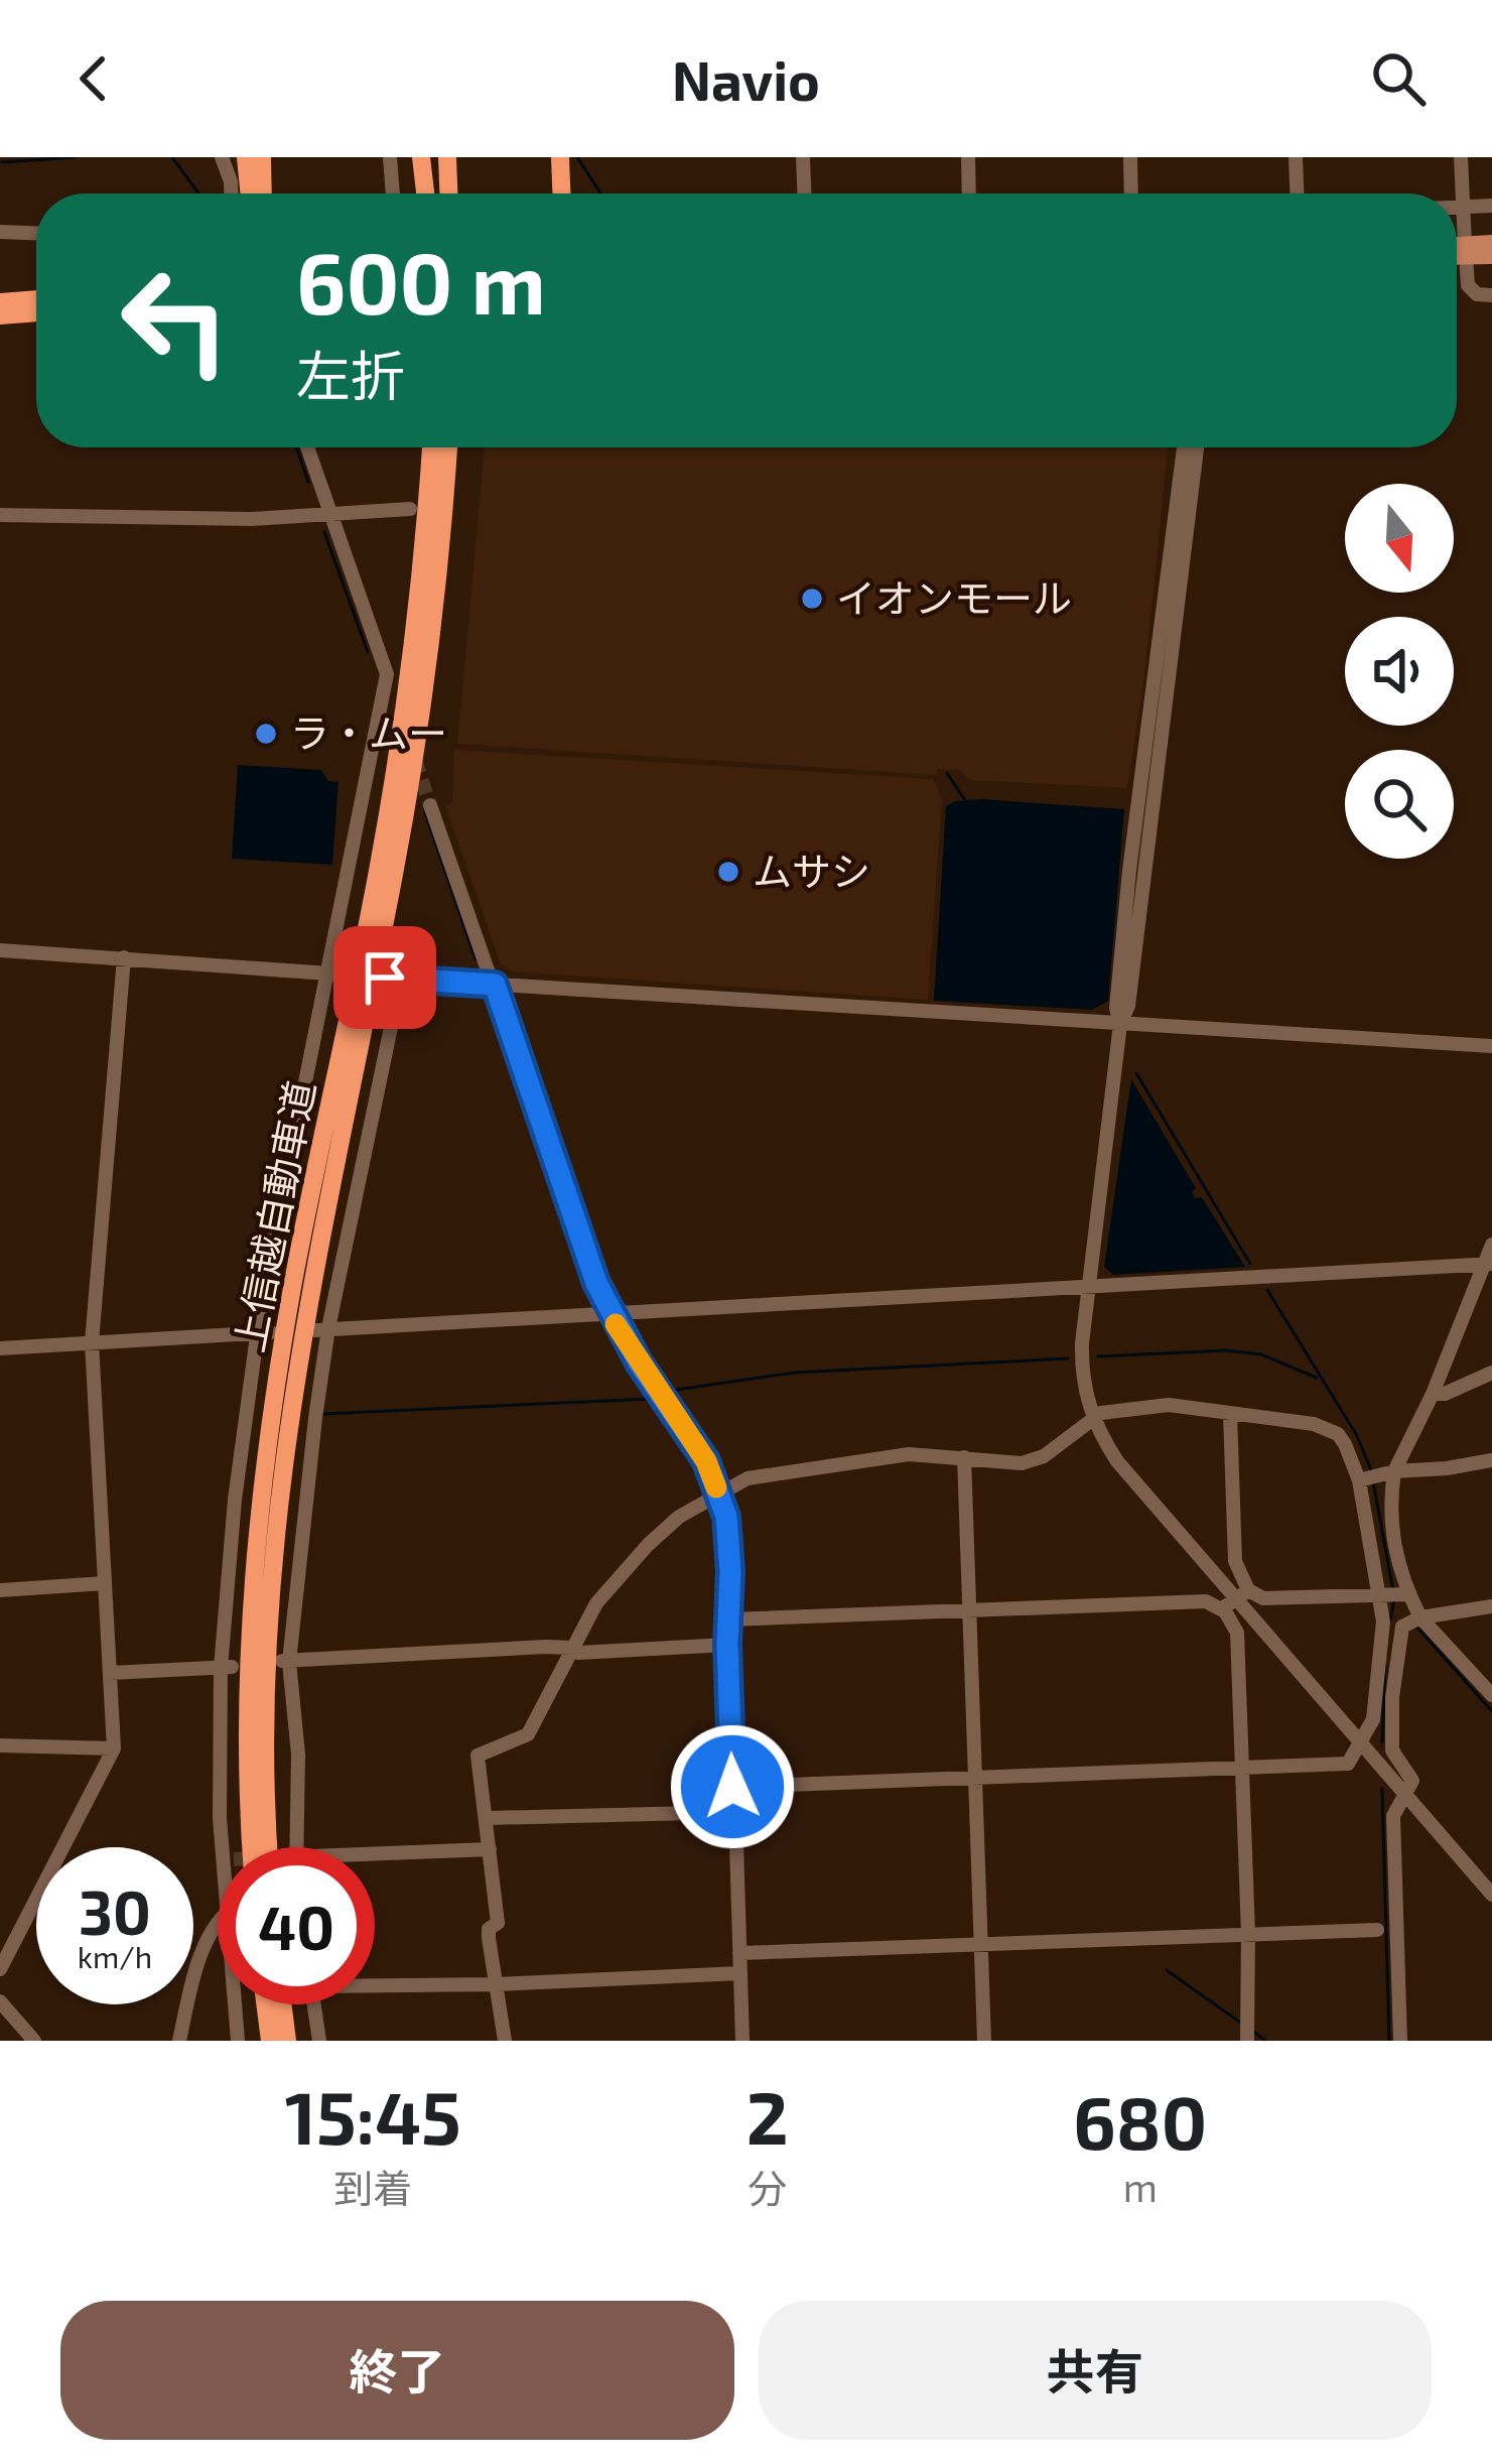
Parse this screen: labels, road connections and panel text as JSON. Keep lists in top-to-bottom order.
{
  "streets": {
    "highway": ["上信越自動車道"]
  },
  "places": ["イオンモール", "ラ・ムー", "ムサシ"],
  "north": "bottom",
  "page": {
    "header": "Navio",
    "turn": ["600 m", "左折"],
    "speed": "30 km/h",
    "limit": "40",
    "eta": [
      "15:45",
      "到着",
      "2",
      "分",
      "680",
      "m"
    ],
    "buttons": ["終了", "共有"]
  }
}
